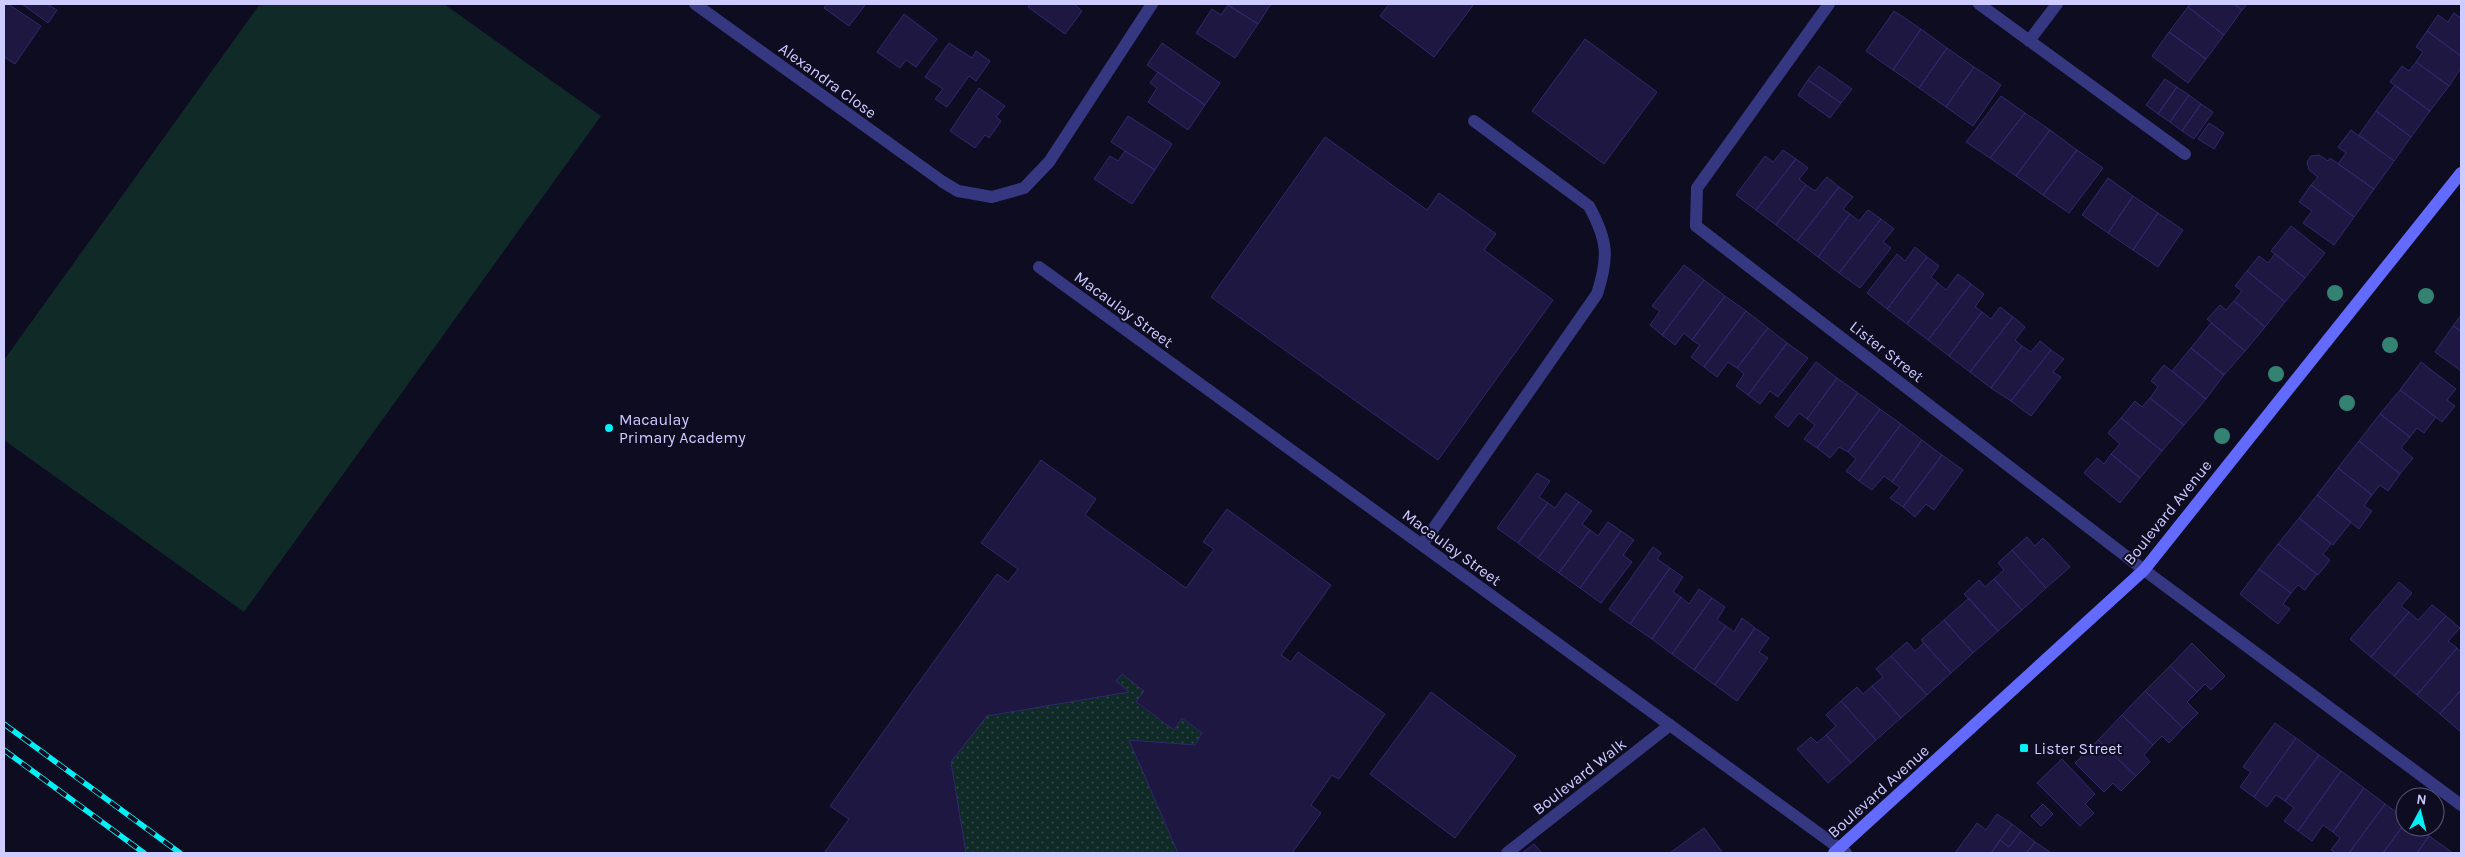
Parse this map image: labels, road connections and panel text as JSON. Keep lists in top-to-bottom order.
{
  "streets": {
    "street": [
      "Alexandra Close",
      "Macaulay Street",
      "Lister Street",
      "Boulevard Avenue",
      "Boulevard Walk"
    ]
  },
  "crossings": [
    ["Macaulay Street", "Boulevard Avenue"],
    ["Macaulay Street", "Boulevard Walk"],
    ["Lister Street", "Boulevard Avenue"]
  ],
  "places": {
    "other": ["Macaulay Primary Academy"],
    "transit": ["Lister Street"]
  },
  "north": "top"
}
